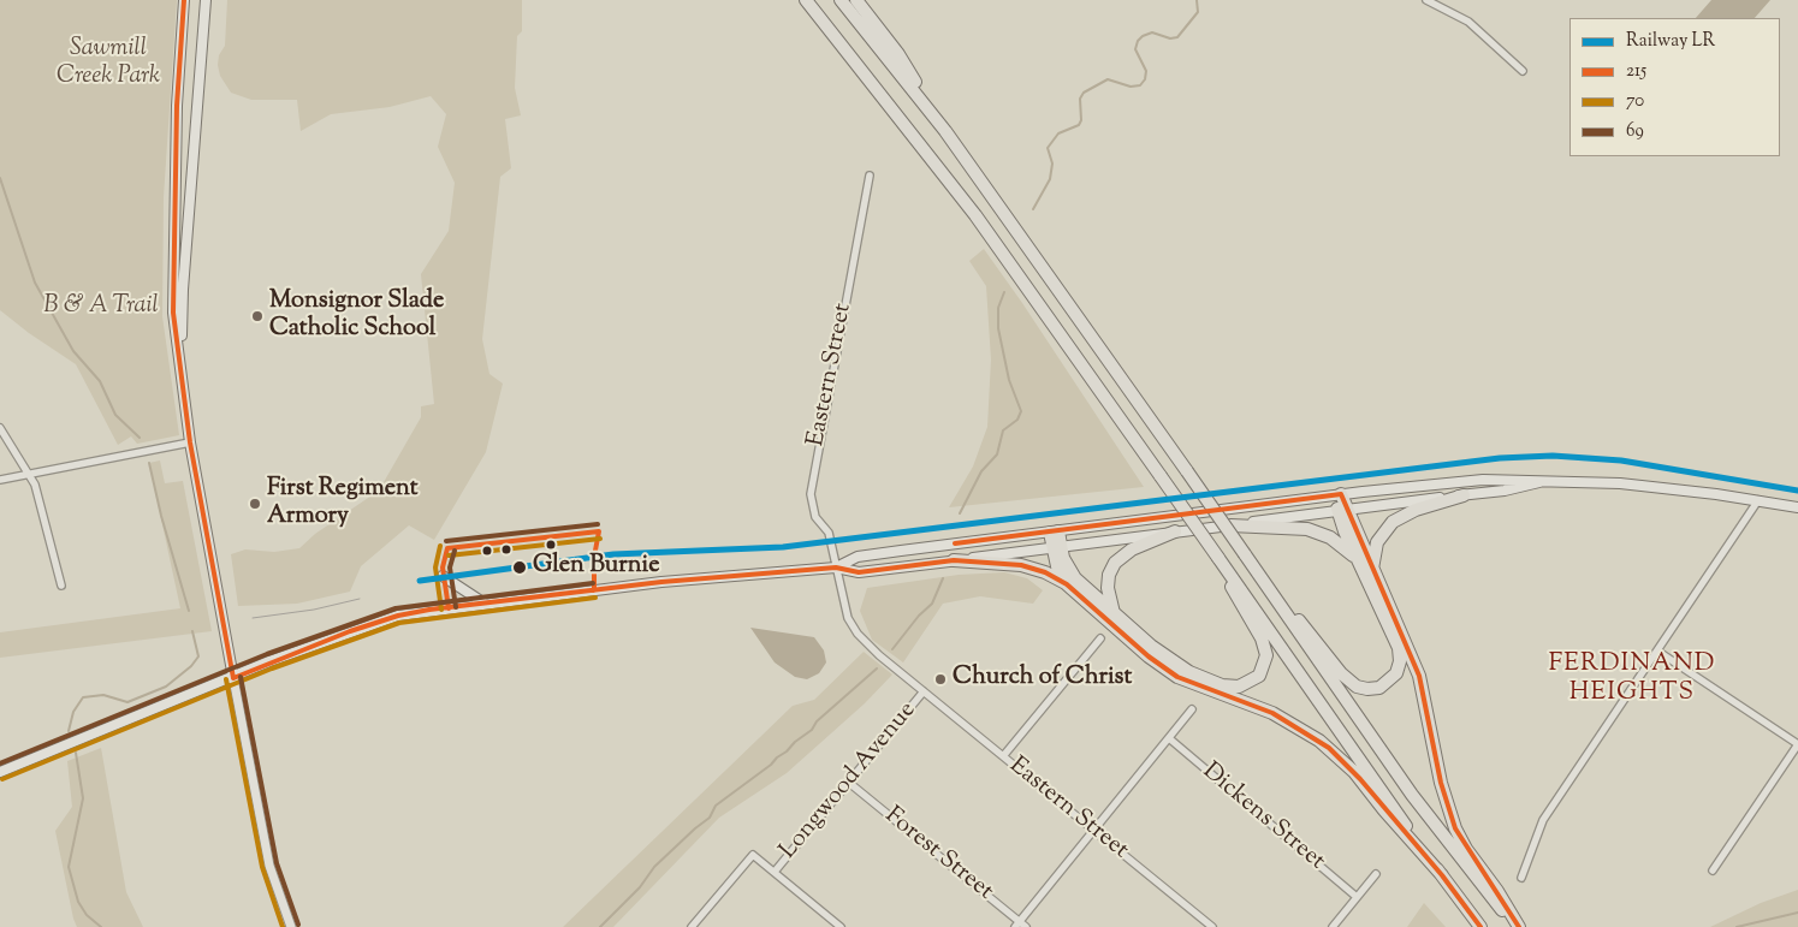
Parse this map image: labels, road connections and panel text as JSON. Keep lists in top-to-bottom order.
{
  "streets": {
    "street": [
      "Eastern Street",
      "Longwood Avenue",
      "Dickens Street",
      "Forest Street"
    ]
  },
  "crossings": [
    ["Eastern Street", "Longwood Avenue"],
    ["Longwood Avenue", "Forest Street"]
  ],
  "districts": ["FERDINAND HEIGHTS"],
  "parks": ["Sawmill Creek Park", "B & A Trail"],
  "places": [
    "Monsignor Slade Catholic School",
    "First Regiment Armory",
    "Glen Burnie",
    "Church of Christ"
  ],
  "lines": [
    "transit line 215",
    "rail line LR",
    "transit line 69",
    "transit line 70"
  ],
  "legend": [
    "Railway LR",
    "215",
    "70",
    "69"
  ]
}
